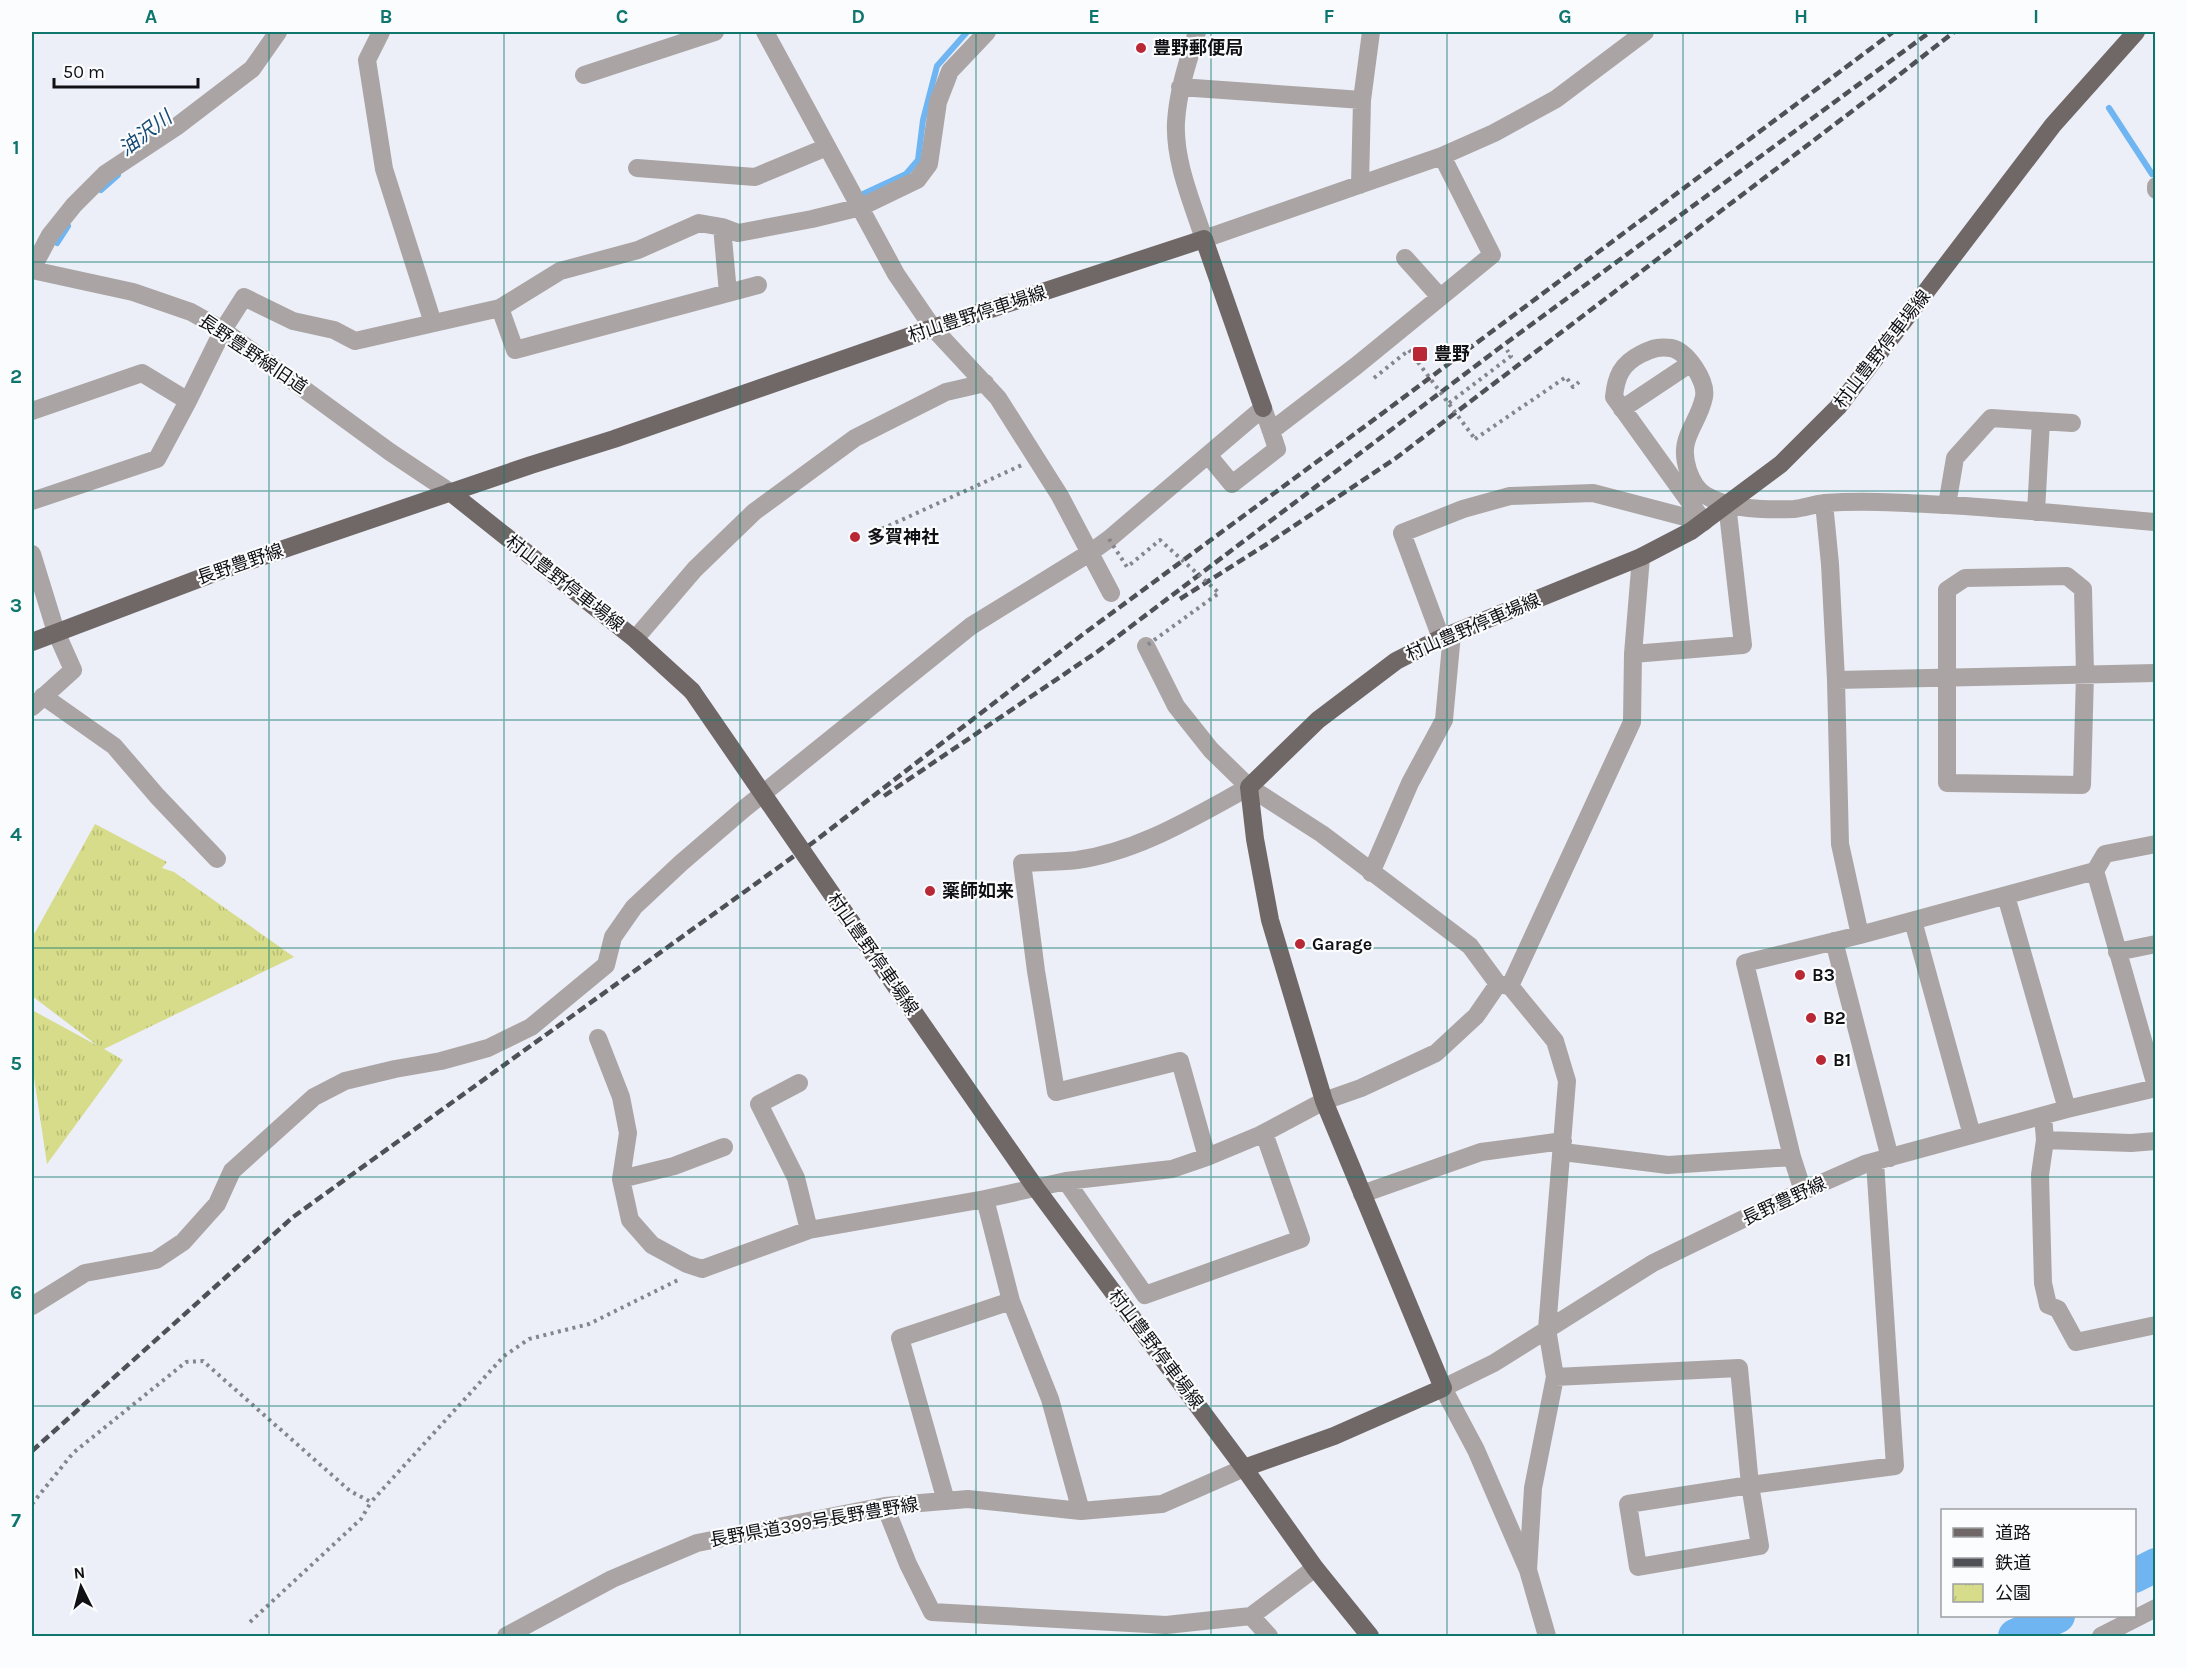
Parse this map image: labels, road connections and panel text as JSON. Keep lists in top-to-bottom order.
{
  "streets": {
    "main road": ["村山豊野停車場線", "長野豊野線"],
    "street": ["長野豊野線旧道", "長野県道399号長野豊野線"]
  },
  "crossings": [
    ["村山豊野停車場線", "長野豊野線旧道"],
    ["村山豊野停車場線", "長野豊野線"],
    ["村山豊野停車場線", "長野県道399号長野豊野線"],
    ["長野豊野線旧道", "長野豊野線"]
  ],
  "water": ["油沢川"],
  "places": {
    "other": [
      "豊野郵便局",
      "多賀神社",
      "薬師如来",
      "Garage",
      "B3",
      "B2",
      "B1"
    ],
    "transit": ["豊野"]
  },
  "legend": ["道路", "鉄道", "公園"],
  "scale_bar": "50 m",
  "north": "top",
  "grid": {
    "columns": [
      "A",
      "B",
      "C",
      "D",
      "E",
      "F",
      "G",
      "H",
      "I"
    ],
    "rows": [
      "1",
      "2",
      "3",
      "4",
      "5",
      "6",
      "7"
    ]
  }
}
